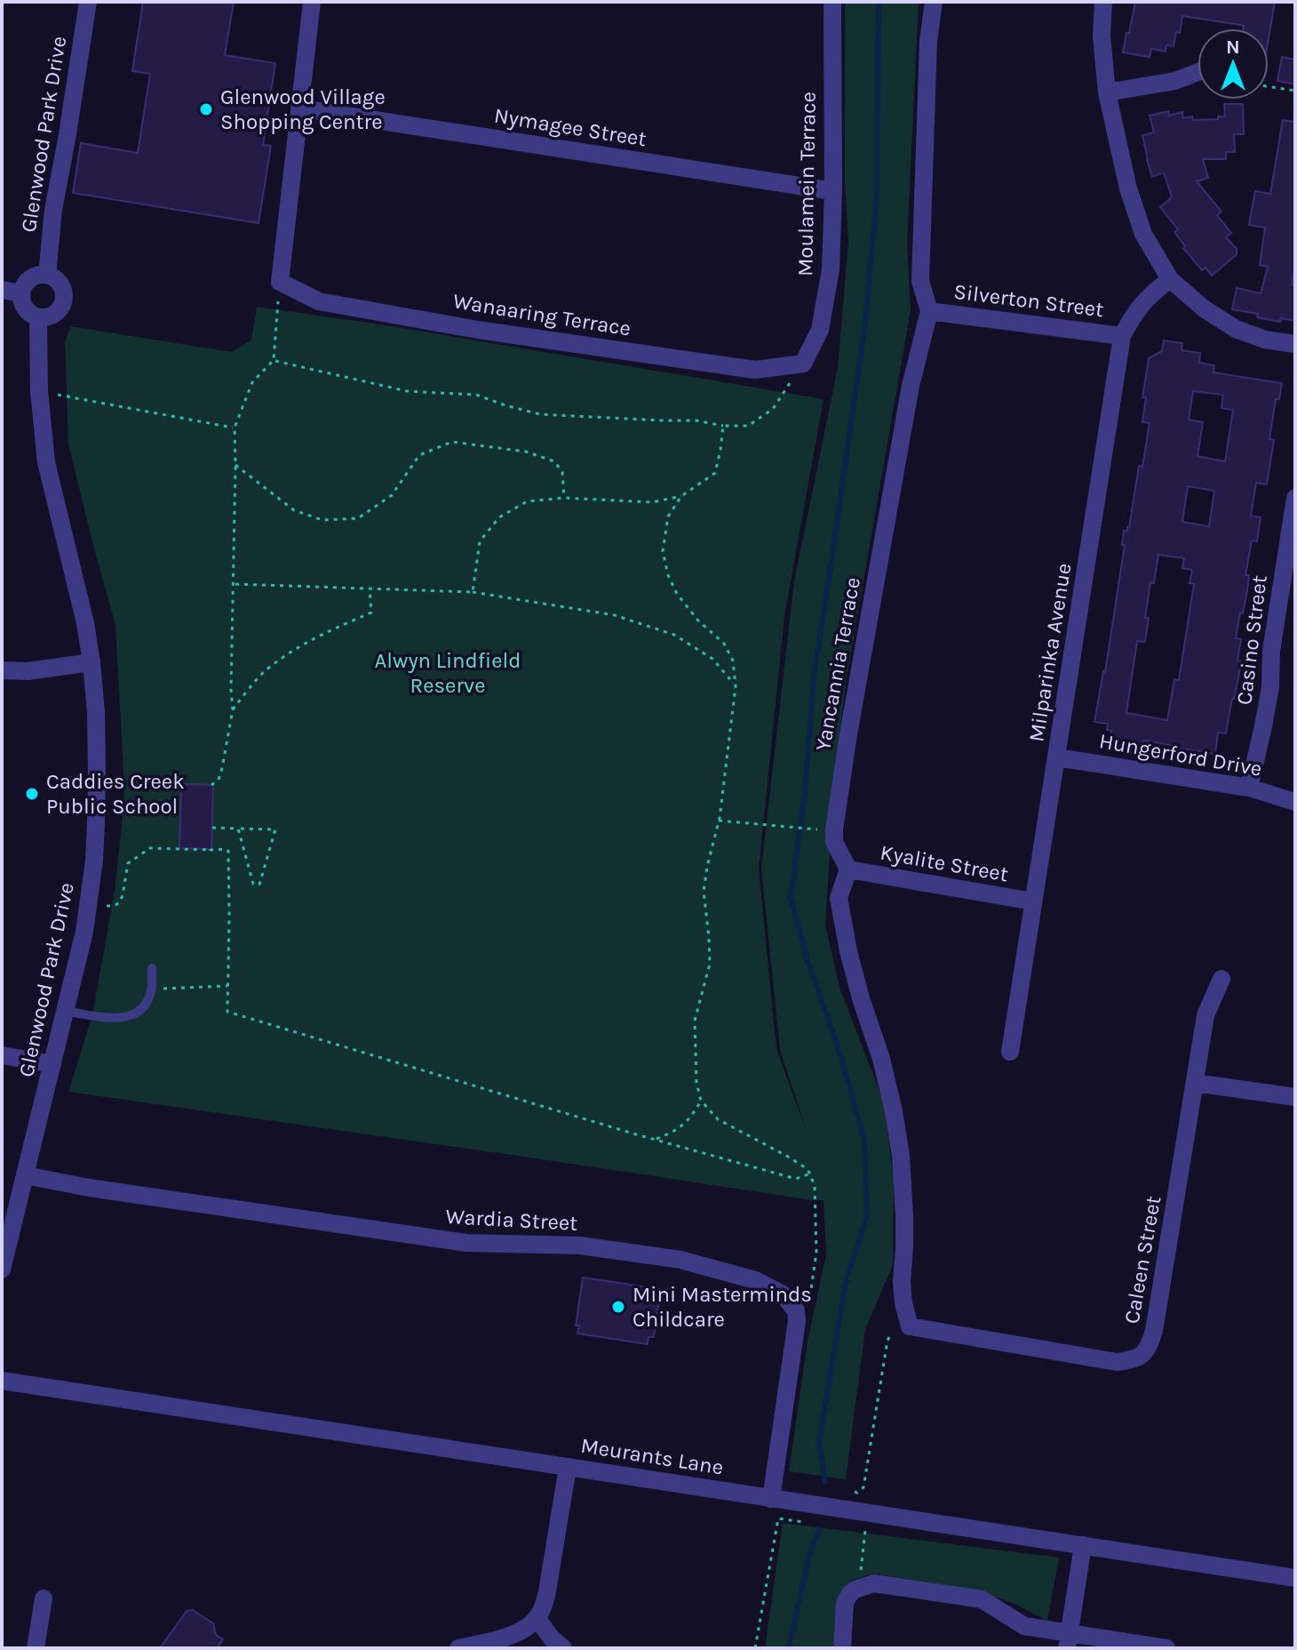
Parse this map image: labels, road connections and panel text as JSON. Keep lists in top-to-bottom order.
{
  "streets": {
    "street": [
      "Nymagee Street",
      "Glenwood Park Drive",
      "Moulamein Terrace",
      "Silverton Street",
      "Wanaaring Terrace",
      "Casino Street",
      "Milparinka Avenue",
      "Yancannia Terrace",
      "Hungerford Drive",
      "Kyalite Street",
      "Wardia Street",
      "Caleen Street",
      "Meurants Lane"
    ]
  },
  "crossings": [
    ["Nymagee Street", "Moulamein Terrace"],
    ["Glenwood Park Drive", "Wardia Street"],
    ["Moulamein Terrace", "Wanaaring Terrace"],
    ["Silverton Street", "Milparinka Avenue"],
    ["Silverton Street", "Yancannia Terrace"],
    ["Casino Street", "Hungerford Drive"],
    ["Milparinka Avenue", "Hungerford Drive"],
    ["Milparinka Avenue", "Kyalite Street"],
    ["Yancannia Terrace", "Kyalite Street"]
  ],
  "parks": ["Alwyn Lindfield Reserve"],
  "places": ["Glenwood Village Shopping Centre", "Caddies Creek Public School", "Mini Masterminds Childcare"],
  "north": "top"
}
